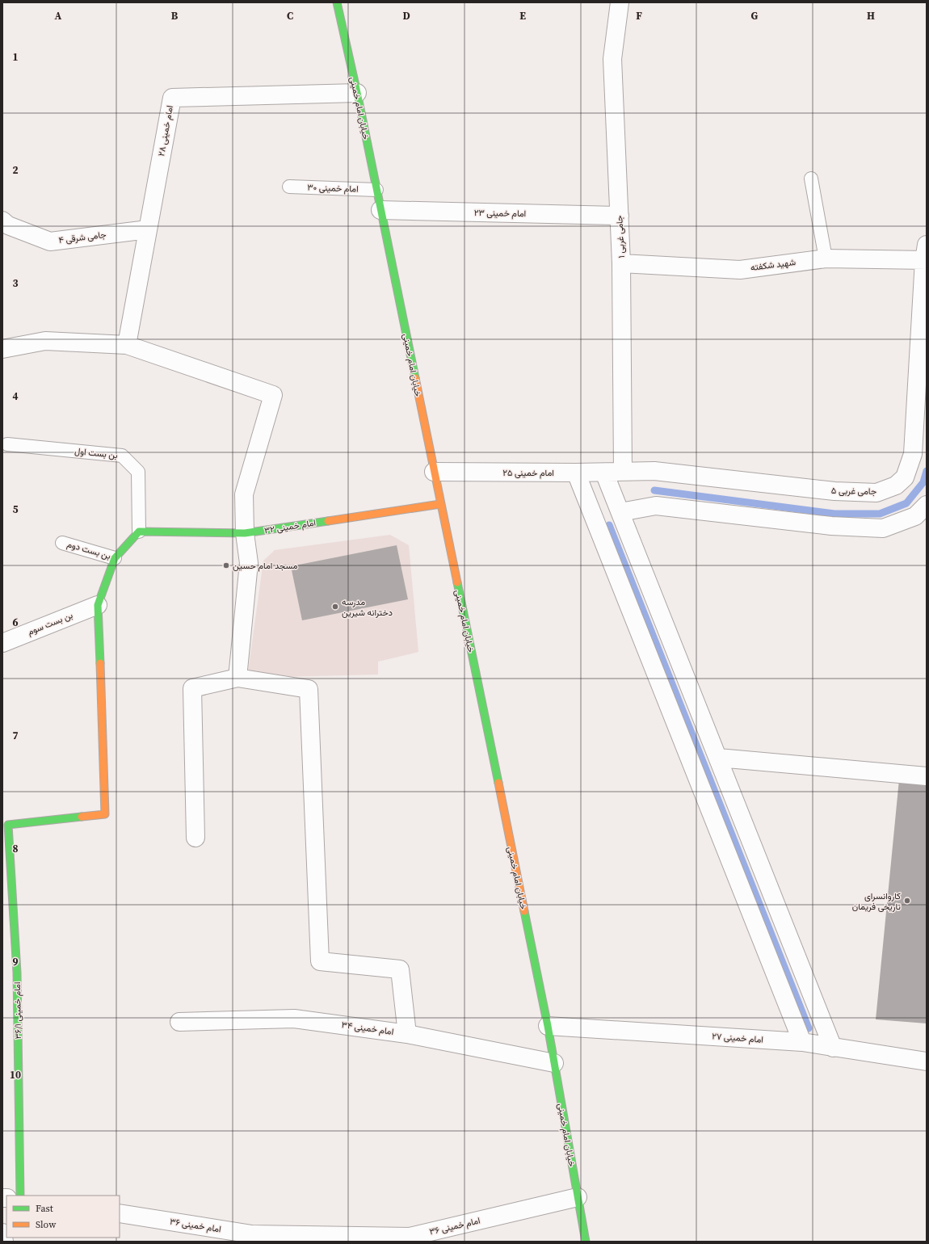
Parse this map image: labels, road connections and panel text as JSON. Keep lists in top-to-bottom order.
{
  "streets": {
    "street": [
      "خیابان امام خمینی",
      "امام خمینی ۲۸",
      "امام خمینی ۲۳",
      "جامی غربی ۱",
      "جامی شرقی ۴",
      "شهید شکفته",
      "امام خمینی ۲۵",
      "جامی غربی ۵",
      "امام خمینی ۳۲",
      "بن بست سوم",
      "امام خمینی ۳۶/۱",
      "امام خمینی ۳۴",
      "امام خمینی ۲۷",
      "امام خمینی ۳۶"
    ],
    "lane": ["امام خمینی ۳۰", "بن بست اول", "بن بست دوم"]
  },
  "crossings": [
    ["خیابان امام خمینی", "امام خمینی ۲۸"],
    ["خیابان امام خمینی", "امام خمینی ۳۰"],
    ["خیابان امام خمینی", "امام خمینی ۲۳"],
    ["خیابان امام خمینی", "امام خمینی ۲۵"],
    ["خیابان امام خمینی", "امام خمینی ۳۲"],
    ["خیابان امام خمینی", "امام خمینی ۳۴"],
    ["خیابان امام خمینی", "امام خمینی ۲۷"],
    ["خیابان امام خمینی", "امام خمینی ۳۶"],
    ["امام خمینی ۲۸", "جامی شرقی ۴"],
    ["امام خمینی ۲۳", "جامی غربی ۱"],
    ["جامی غربی ۱", "شهید شکفته"],
    ["جامی غربی ۱", "امام خمینی ۲۵"],
    ["جامی غربی ۱", "جامی غربی ۵"],
    ["شهید شکفته", "جامی غربی ۵"],
    ["بن بست اول", "امام خمینی ۳۲"],
    ["امام خمینی ۲۵", "جامی غربی ۵"],
    ["بن بست سوم", "امام خمینی ۳۶/۱"]
  ],
  "places": ["مسجد امام حسین", "مدرسه دخترانه شیرین", "کاروانسرای تاریخی فریمان"],
  "legend": ["Fast", "Slow"],
  "grid": {
    "columns": [
      "A",
      "B",
      "C",
      "D",
      "E",
      "F",
      "G",
      "H"
    ],
    "rows": [
      "1",
      "2",
      "3",
      "4",
      "5",
      "6",
      "7",
      "8",
      "9",
      "10"
    ]
  }
}
